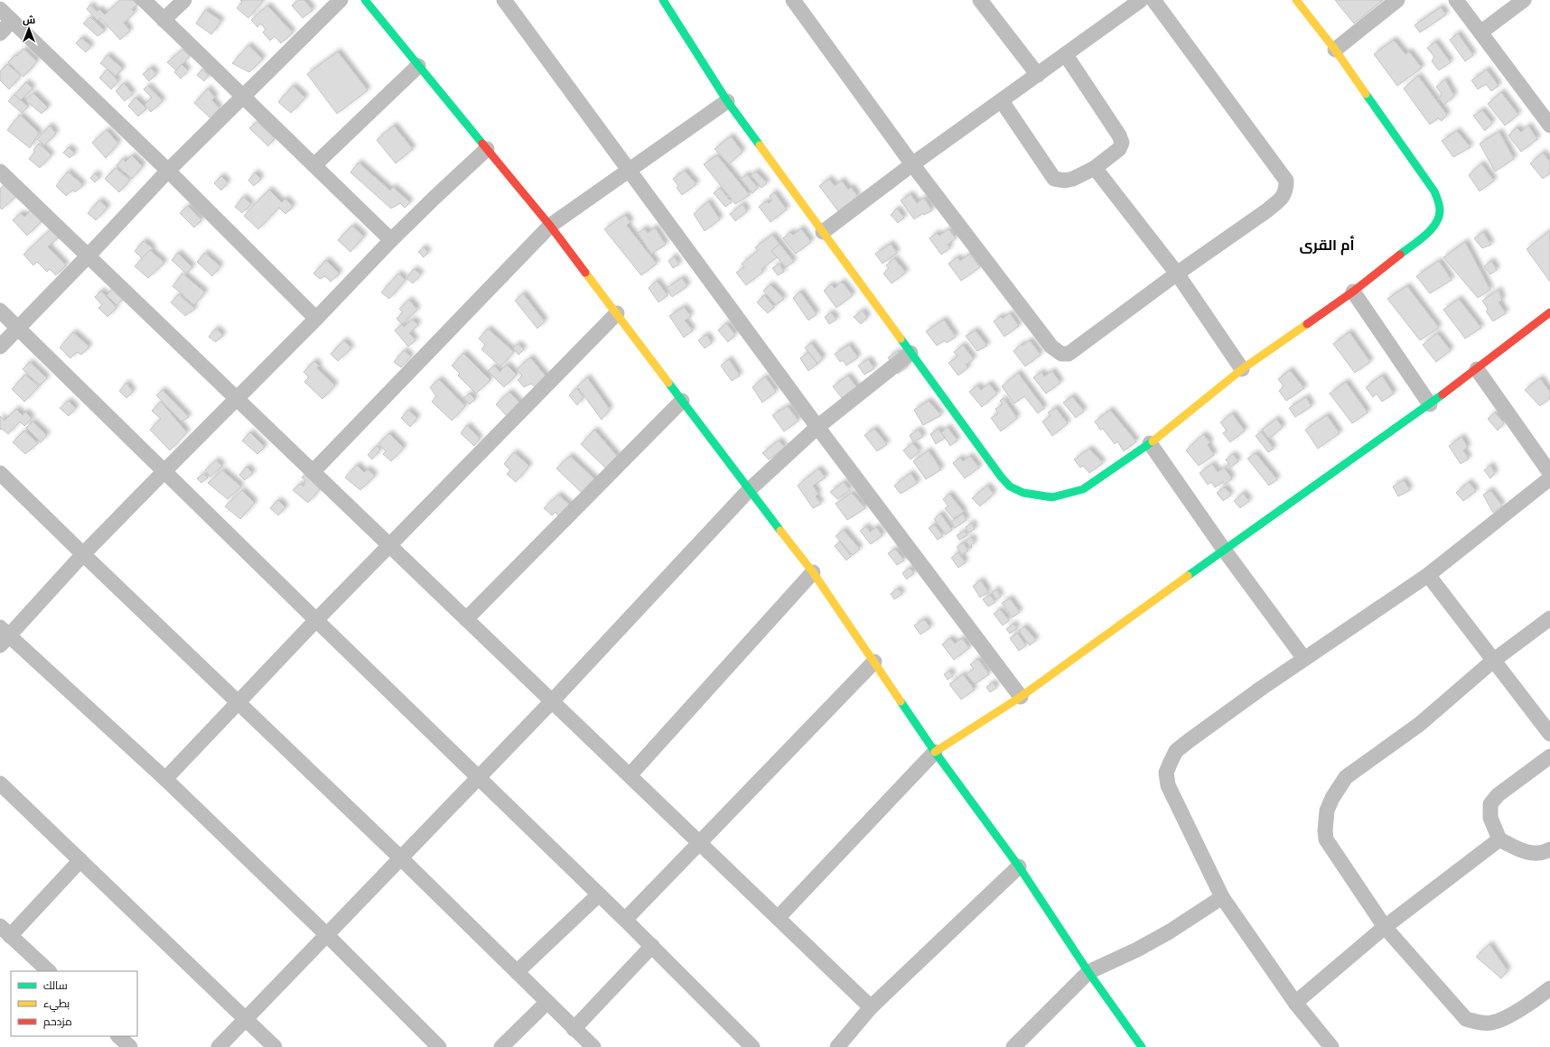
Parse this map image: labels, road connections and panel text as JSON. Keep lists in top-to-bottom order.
{
  "districts": ["أم القرى"],
  "legend": ["سالك", "بطيء", "مزدحم"],
  "north": "top"
}
